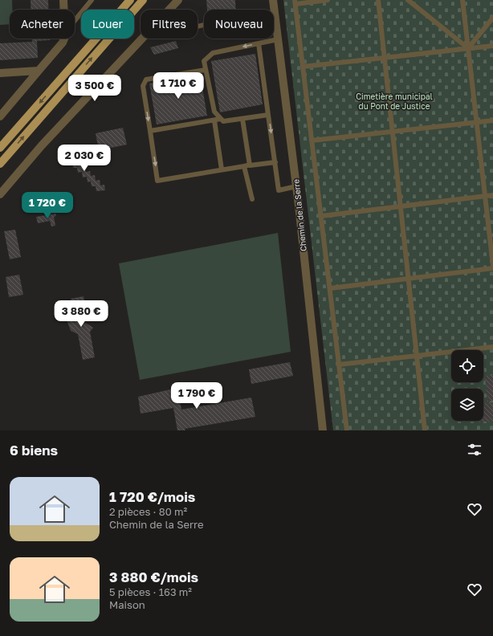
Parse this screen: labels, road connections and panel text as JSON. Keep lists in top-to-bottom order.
{
  "streets": {
    "street": ["Chemin de la Serre"]
  },
  "parks": ["Cimetière municipal du Pont de Justice"],
  "page": {
    "chip": [
      "Acheter",
      "Louer",
      "Filtres",
      "Nouveau"
    ],
    "price": [
      "1 710 €",
      "3 500 €",
      "2 030 €",
      "1 720 €",
      "3 880 €",
      "1 790 €"
    ],
    "heading": "6 biens",
    "list": [
      {
        "name": "1 720 €/mois",
        "note": "2 pièces · 80 m² · Chemin de la Serre"
      },
      {
        "name": "3 880 €/mois",
        "note": "5 pièces · 163 m² · Maison"
      }
    ]
  }
}
